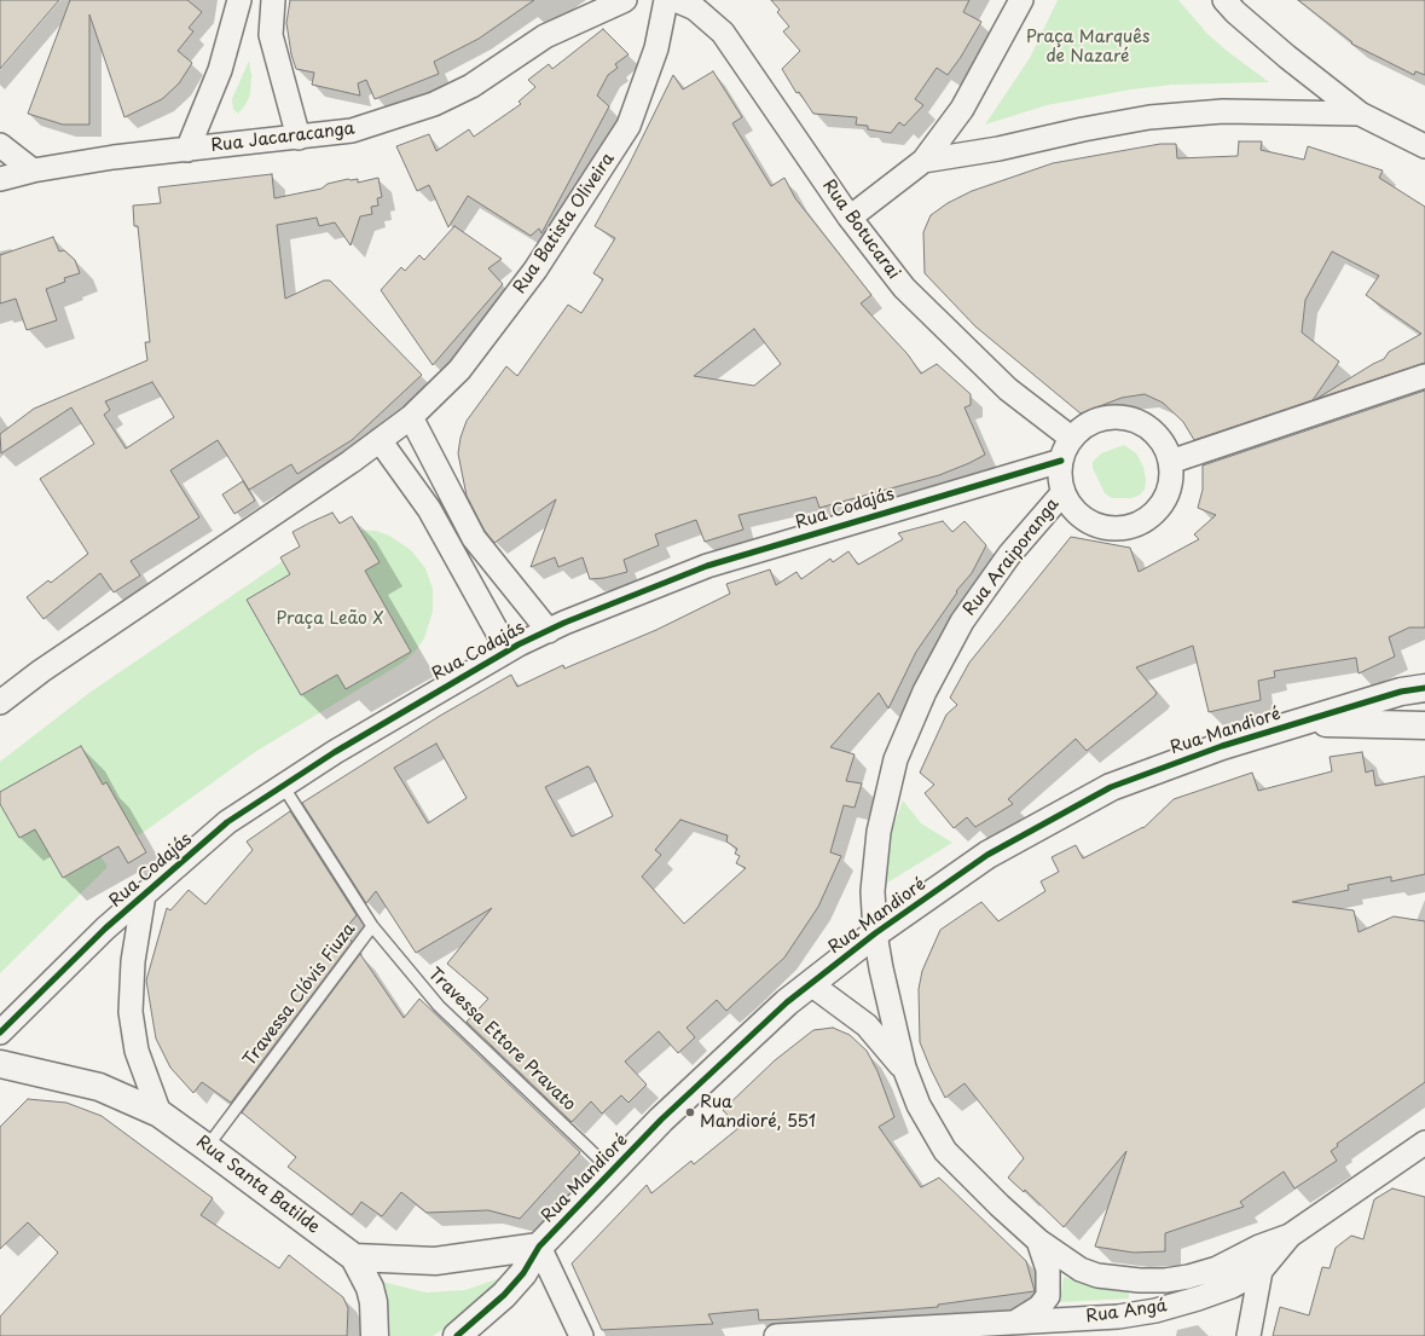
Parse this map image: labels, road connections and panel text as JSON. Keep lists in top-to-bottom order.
{
  "streets": {
    "street": [
      "Rua Jacaracanga",
      "Rua Batista Oliveira",
      "Rua Botucarai",
      "Rua Codajás",
      "Rua Araiporanga",
      "Rua Mandioré",
      "Rua Santa Batilde",
      "Rua Angá"
    ],
    "lane": ["Travessa Clóvis Fiuza", "Travessa Ettore Pravato"]
  },
  "crossings": [
    ["Rua Botucarai", "Rua Codajás"],
    ["Rua Botucarai", "Rua Araiporanga"],
    ["Rua Codajás", "Rua Araiporanga"],
    ["Rua Codajás", "Travessa Clóvis Fiuza"],
    ["Rua Araiporanga", "Rua Mandioré"],
    ["Rua Araiporanga", "Rua Angá"],
    ["Rua Mandioré", "Travessa Ettore Pravato"],
    ["Travessa Clóvis Fiuza", "Travessa Ettore Pravato"],
    ["Travessa Clóvis Fiuza", "Rua Santa Batilde"]
  ],
  "parks": ["Praça Marquês de Nazaré", "Praça Leão X"],
  "places": ["Rua Mandioré, 551"]
}
